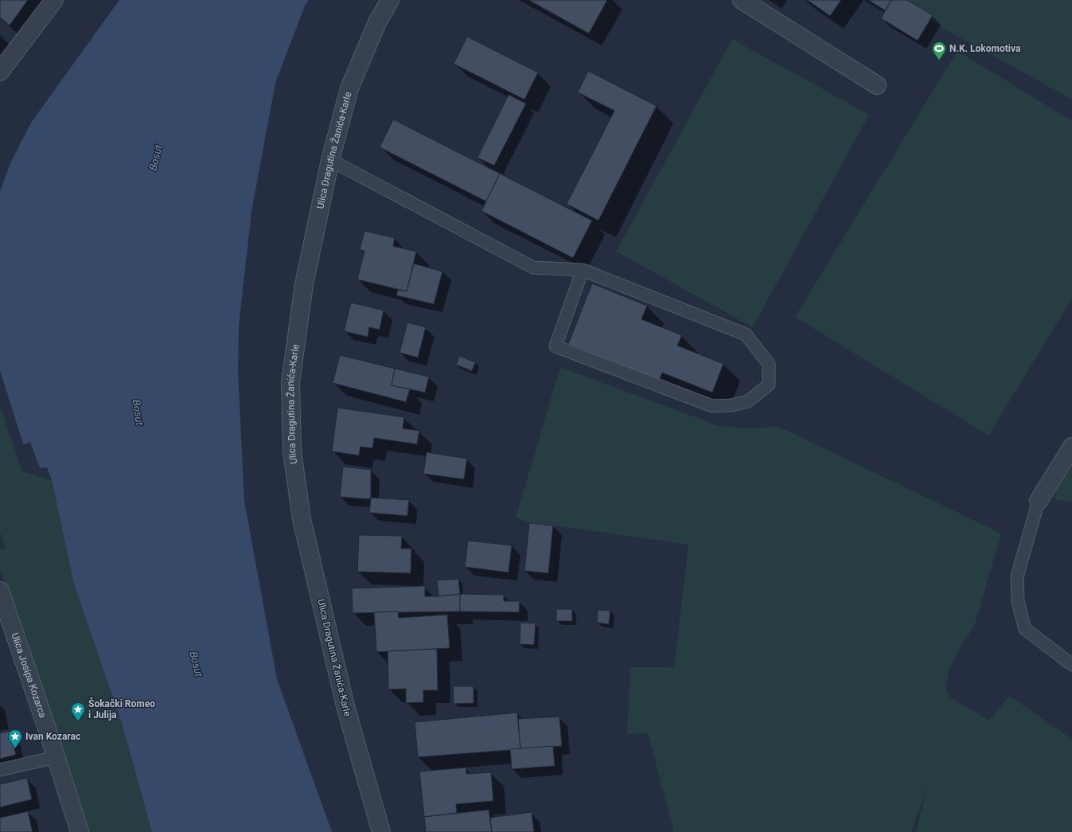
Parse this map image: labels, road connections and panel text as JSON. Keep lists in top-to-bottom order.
{
  "streets": {
    "street": ["Ulica Dragutina Žanića-Karle", "Ulica Josipa Kozarca"]
  },
  "water": ["Bosut"],
  "places": {
    "sports": ["N.K. Lokomotiva"],
    "place": ["Šokački Romeo i Julija", "Ivan Kozarac"]
  }
}
